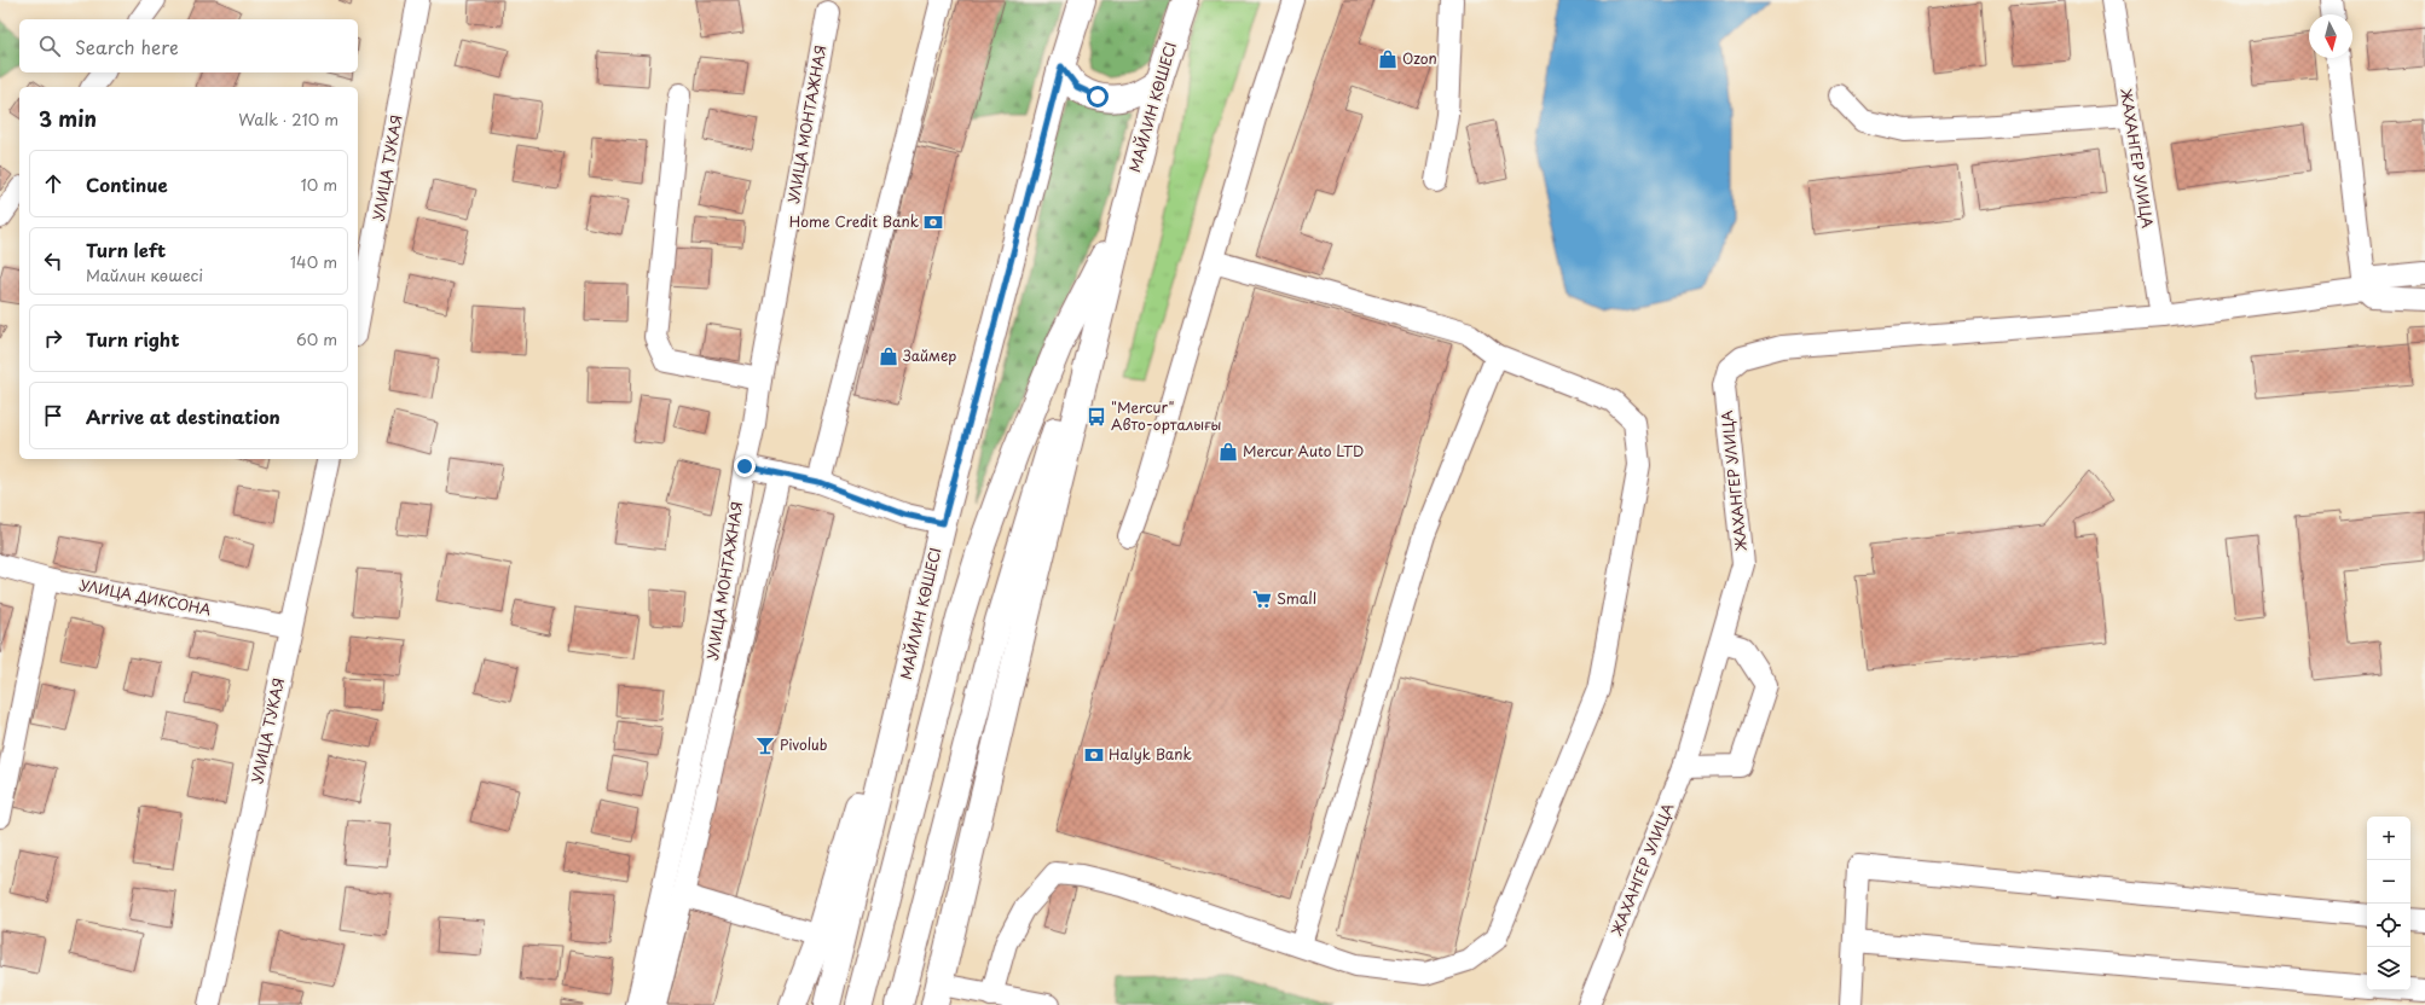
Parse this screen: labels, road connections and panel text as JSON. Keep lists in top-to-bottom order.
{
  "streets": {
    "main road": ["МАЙЛИН КӨШЕСІ"],
    "street": [
      "УЛИЦА МОНТАЖНАЯ",
      "ЖАХАНГЕР УЛИЦА",
      "УЛИЦА ТУКАЯ",
      "УЛИЦА ДИКСОНА"
    ]
  },
  "crossings": [
    ["УЛИЦА ТУКАЯ", "УЛИЦА ДИКСОНА"]
  ],
  "places": {
    "shop": ["Ozon", "Займер", "Mercur Auto LTD"],
    "bank": ["Home Credit Bank", "Halyk Bank"],
    "bus stop": ["\"Mercur\" Авто-орталығы"],
    "supermarket": ["Small"],
    "bar": ["Pivolub"]
  },
  "north": "bottom",
  "page": {
    "search": "Search here",
    "heading": ["3 min", "Walk · 210 m"],
    "list": [
      ["Continue", "10 m"],
      ["Turn left", "Майлин көшесі", "140 m"],
      ["Turn right", "60 m"],
      "Arrive at destination"
    ],
    "map_buttons": ["+", "−"]
  }
}
